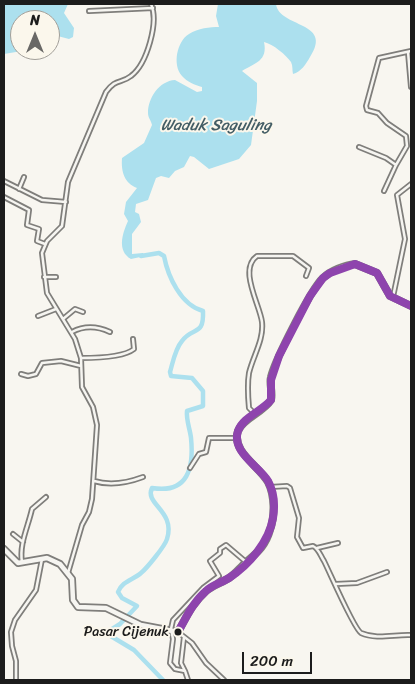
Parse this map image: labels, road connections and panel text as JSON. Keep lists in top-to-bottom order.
{
  "water": ["Waduk Saguling"],
  "places": ["Pasar Cijenuk"],
  "scale_bar": "200 m",
  "north": "top"
}
